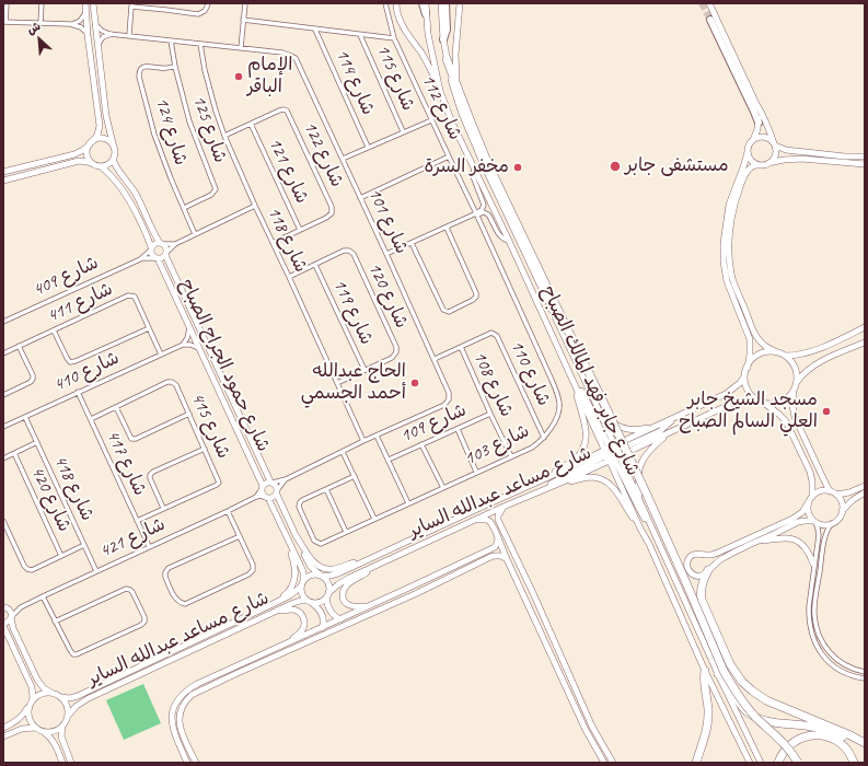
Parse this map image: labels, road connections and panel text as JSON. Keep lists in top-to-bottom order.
{
  "streets": {
    "street": [
      "شارع 115",
      "شارع 114",
      "شارع 112",
      "شارع 125",
      "شارع 124",
      "شارع 122",
      "شارع 121",
      "شارع 101",
      "شارع 118",
      "شارع 409",
      "شارع 120",
      "شارع 411",
      "شارع 119",
      "شارع حمود الجراح الصباح",
      "شارع 410",
      "شارع 110",
      "شارع جابر فهد المالك الصباح",
      "شارع 108",
      "شارع 109",
      "شارع 415",
      "شارع 103",
      "شارع 417",
      "شارع 418",
      "شارع مساعد عبدالله الساير",
      "شارع 420",
      "شارع 421"
    ]
  },
  "crossings": [
    ["شارع 112", "شارع 101"],
    ["شارع 112", "شارع 103"],
    ["شارع 125", "شارع 124"],
    ["شارع 125", "شارع 101"],
    ["شارع 122", "شارع 121"],
    ["شارع 122", "شارع 118"],
    ["شارع 101", "شارع 118"],
    ["شارع 101", "شارع حمود الجراح الصباح"],
    ["شارع 101", "شارع 110"],
    ["شارع 101", "شارع 421"],
    ["شارع 118", "شارع 120"],
    ["شارع 409", "شارع حمود الجراح الصباح"],
    ["شارع 120", "شارع 119"],
    ["شارع 411", "شارع 410"],
    ["شارع حمود الجراح الصباح", "شارع 421"],
    ["شارع 410", "شارع 417"],
    ["شارع 410", "شارع 418"],
    ["شارع 110", "شارع 108"],
    ["شارع 110", "شارع 103"],
    ["شارع جابر فهد المالك الصباح", "شارع مساعد عبدالله الساير"],
    ["شارع 108", "شارع 109"],
    ["شارع 108", "شارع 103"],
    ["شارع 415", "شارع 417"],
    ["شارع 417", "شارع 421"],
    ["شارع 418", "شارع 421"]
  ],
  "places": [
    "الإمام الباقر",
    "مستشفى جابر",
    "مخفر السرة",
    "الحاج عبدالله أحمد الجسمي",
    "مسجد الشيخ جابر العلي السالم الصباح"
  ],
  "north": "top left"
}
